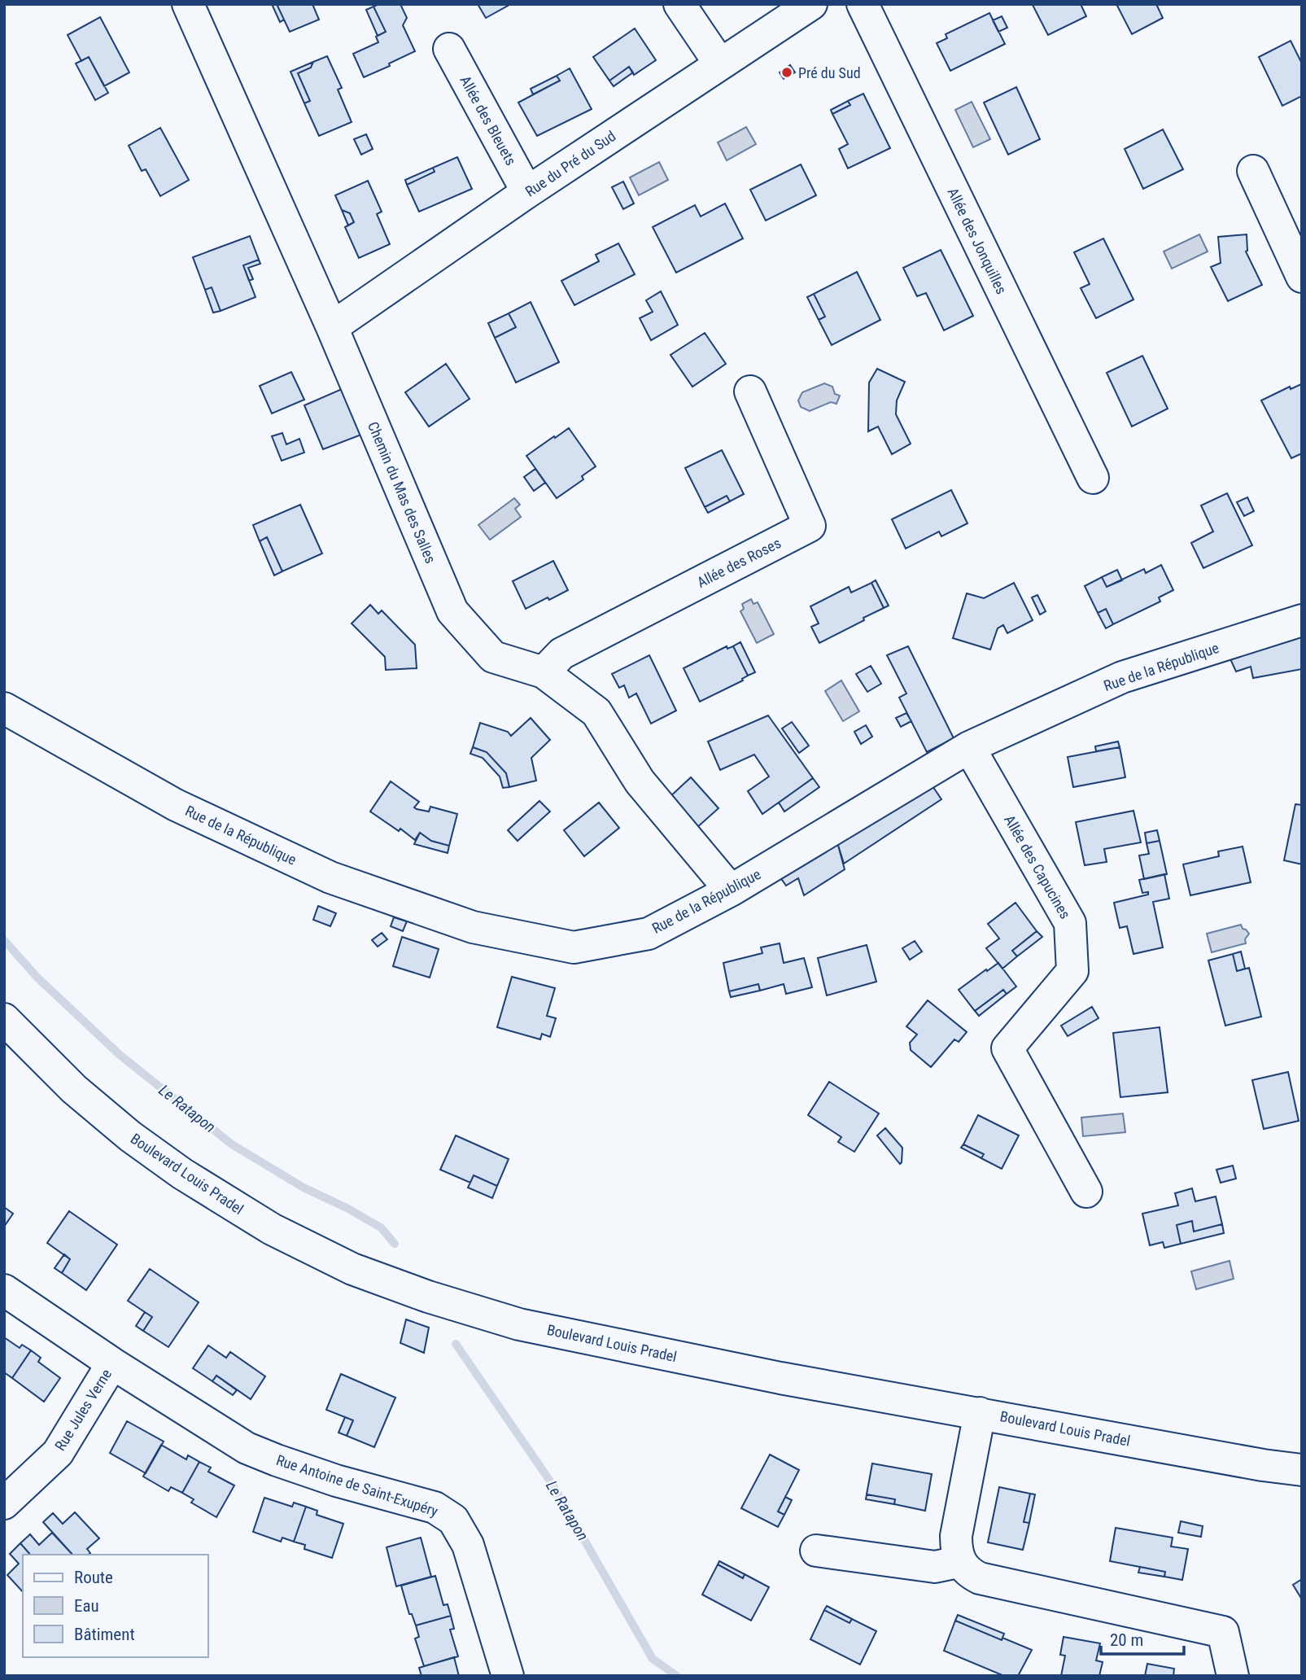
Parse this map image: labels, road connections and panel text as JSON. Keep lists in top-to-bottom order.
{
  "streets": {
    "street": [
      "Allée des Bleuets",
      "Rue du Pré du Sud",
      "Allée des Jonquilles",
      "Chemin du Mas des Salles",
      "Allée des Roses",
      "Rue de la République",
      "Allée des Capucines",
      "Boulevard Louis Pradel",
      "Rue Jules Verne",
      "Rue Antoine de Saint-Exupéry"
    ]
  },
  "crossings": [
    ["Allée des Bleuets", "Rue du Pré du Sud"],
    ["Rue du Pré du Sud", "Chemin du Mas des Salles"],
    ["Chemin du Mas des Salles", "Allée des Roses"],
    ["Chemin du Mas des Salles", "Rue de la République"],
    ["Rue de la République", "Allée des Capucines"],
    ["Rue Jules Verne", "Rue Antoine de Saint-Exupéry"]
  ],
  "water": ["Le Ratapon"],
  "places": ["Pré du Sud"],
  "legend": ["Route", "Eau", "Bâtiment"],
  "scale_bar": "20 m"
}
